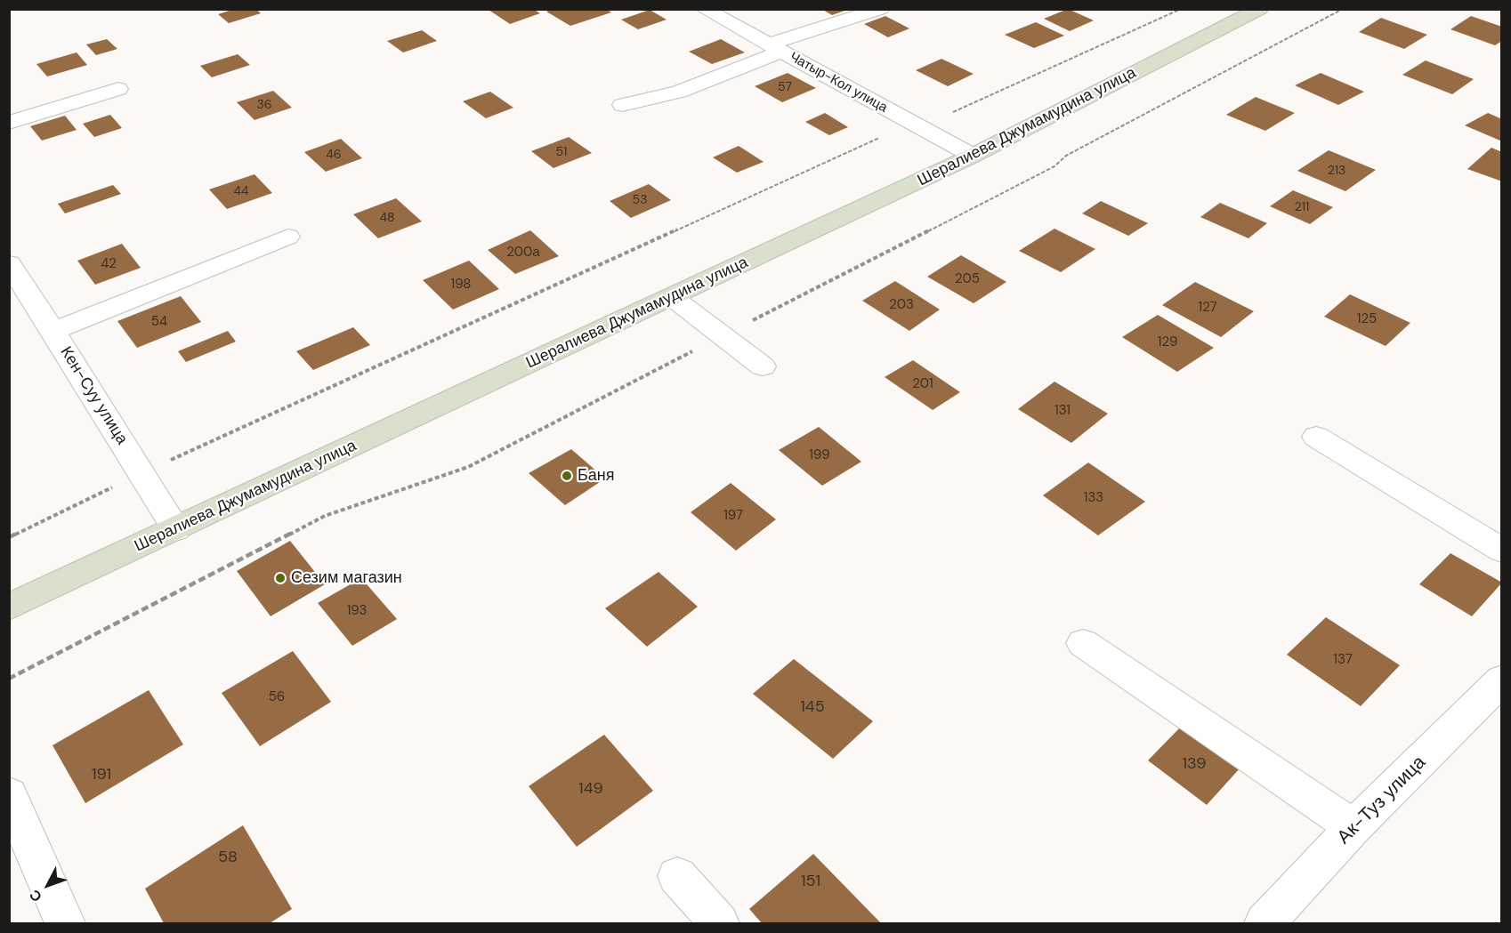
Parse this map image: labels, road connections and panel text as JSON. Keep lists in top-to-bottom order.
{
  "streets": {
    "street": [
      "Чатыр-Кол улица",
      "Шералиева Джумамудина улица",
      "Кен-Суу улица",
      "Ак-Туз улица"
    ]
  },
  "crossings": [
    ["Чатыр-Кол улица", "Шералиева Джумамудина улица"],
    ["Шералиева Джумамудина улица", "Кен-Суу улица"]
  ],
  "places": ["Баня", "Сезим магазин"],
  "house_numbers": [
    "57",
    "36",
    "51",
    "46",
    "213",
    "44",
    "53",
    "211",
    "48",
    "200а",
    "42",
    "205",
    "198",
    "203",
    "127",
    "125",
    "54",
    "129",
    "201",
    "131",
    "199",
    "133",
    "197",
    "193",
    "137",
    "56",
    "145",
    "139",
    "191",
    "149",
    "58",
    "151"
  ],
  "north": "bottom left"
}
